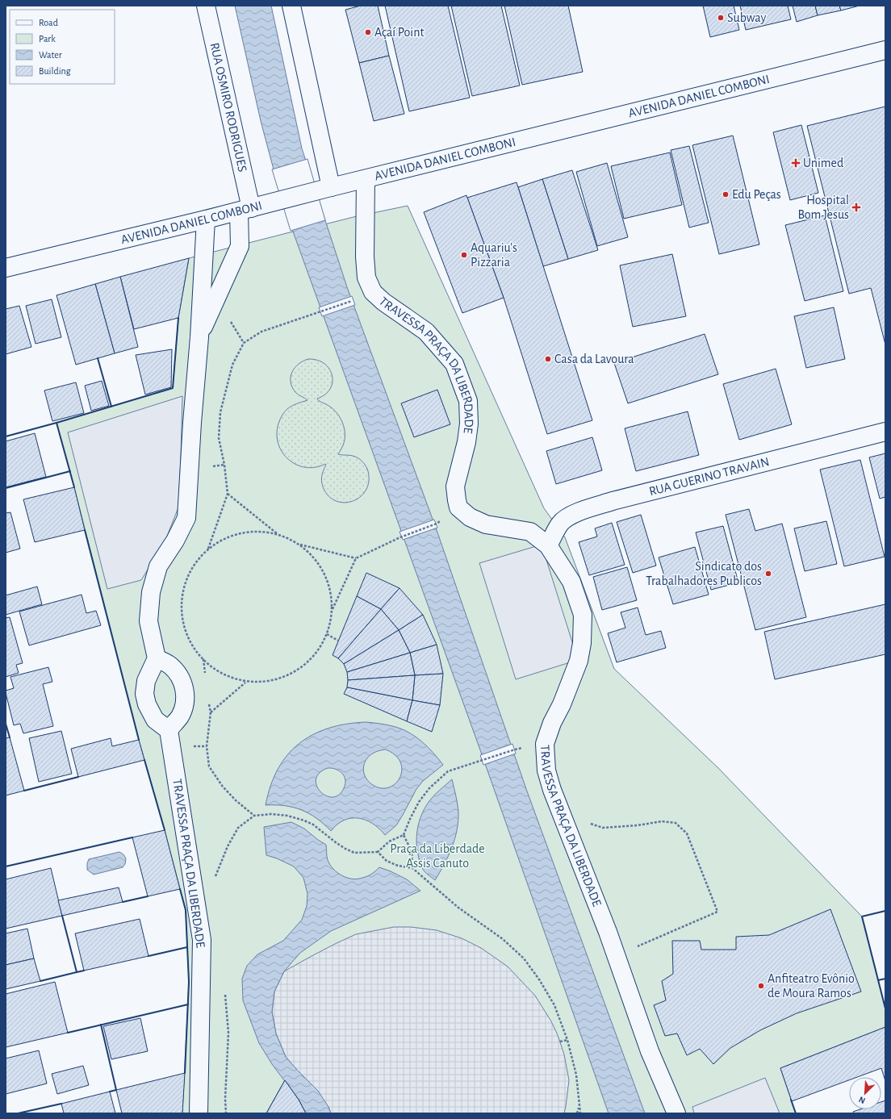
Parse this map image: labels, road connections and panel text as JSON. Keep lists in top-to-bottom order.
{
  "streets": {
    "street": [
      "AVENIDA DANIEL COMBONI",
      "RUA OSMIRO RODRIGUES",
      "TRAVESSA PRAÇA DA LIBERDADE",
      "RUA GUERINO TRAVAIN"
    ]
  },
  "crossings": [
    ["AVENIDA DANIEL COMBONI", "RUA OSMIRO RODRIGUES"],
    ["AVENIDA DANIEL COMBONI", "TRAVESSA PRAÇA DA LIBERDADE"],
    ["TRAVESSA PRAÇA DA LIBERDADE", "RUA GUERINO TRAVAIN"]
  ],
  "parks": ["Praça da Liberdade Assis Canuto"],
  "places": {
    "other": [
      "Subway",
      "Açaí Point",
      "Edu Peças",
      "Aquariu's Pizzaria",
      "Casa da Lavoura",
      "Sindicato dos Trabalhadores Publicos",
      "Anfiteatro Evônio de Moura Ramos"
    ],
    "health": ["Unimed", "Hospital Bom Jesus"]
  },
  "legend": [
    "Road",
    "Park",
    "Water",
    "Building"
  ],
  "north": "bottom left"
}
